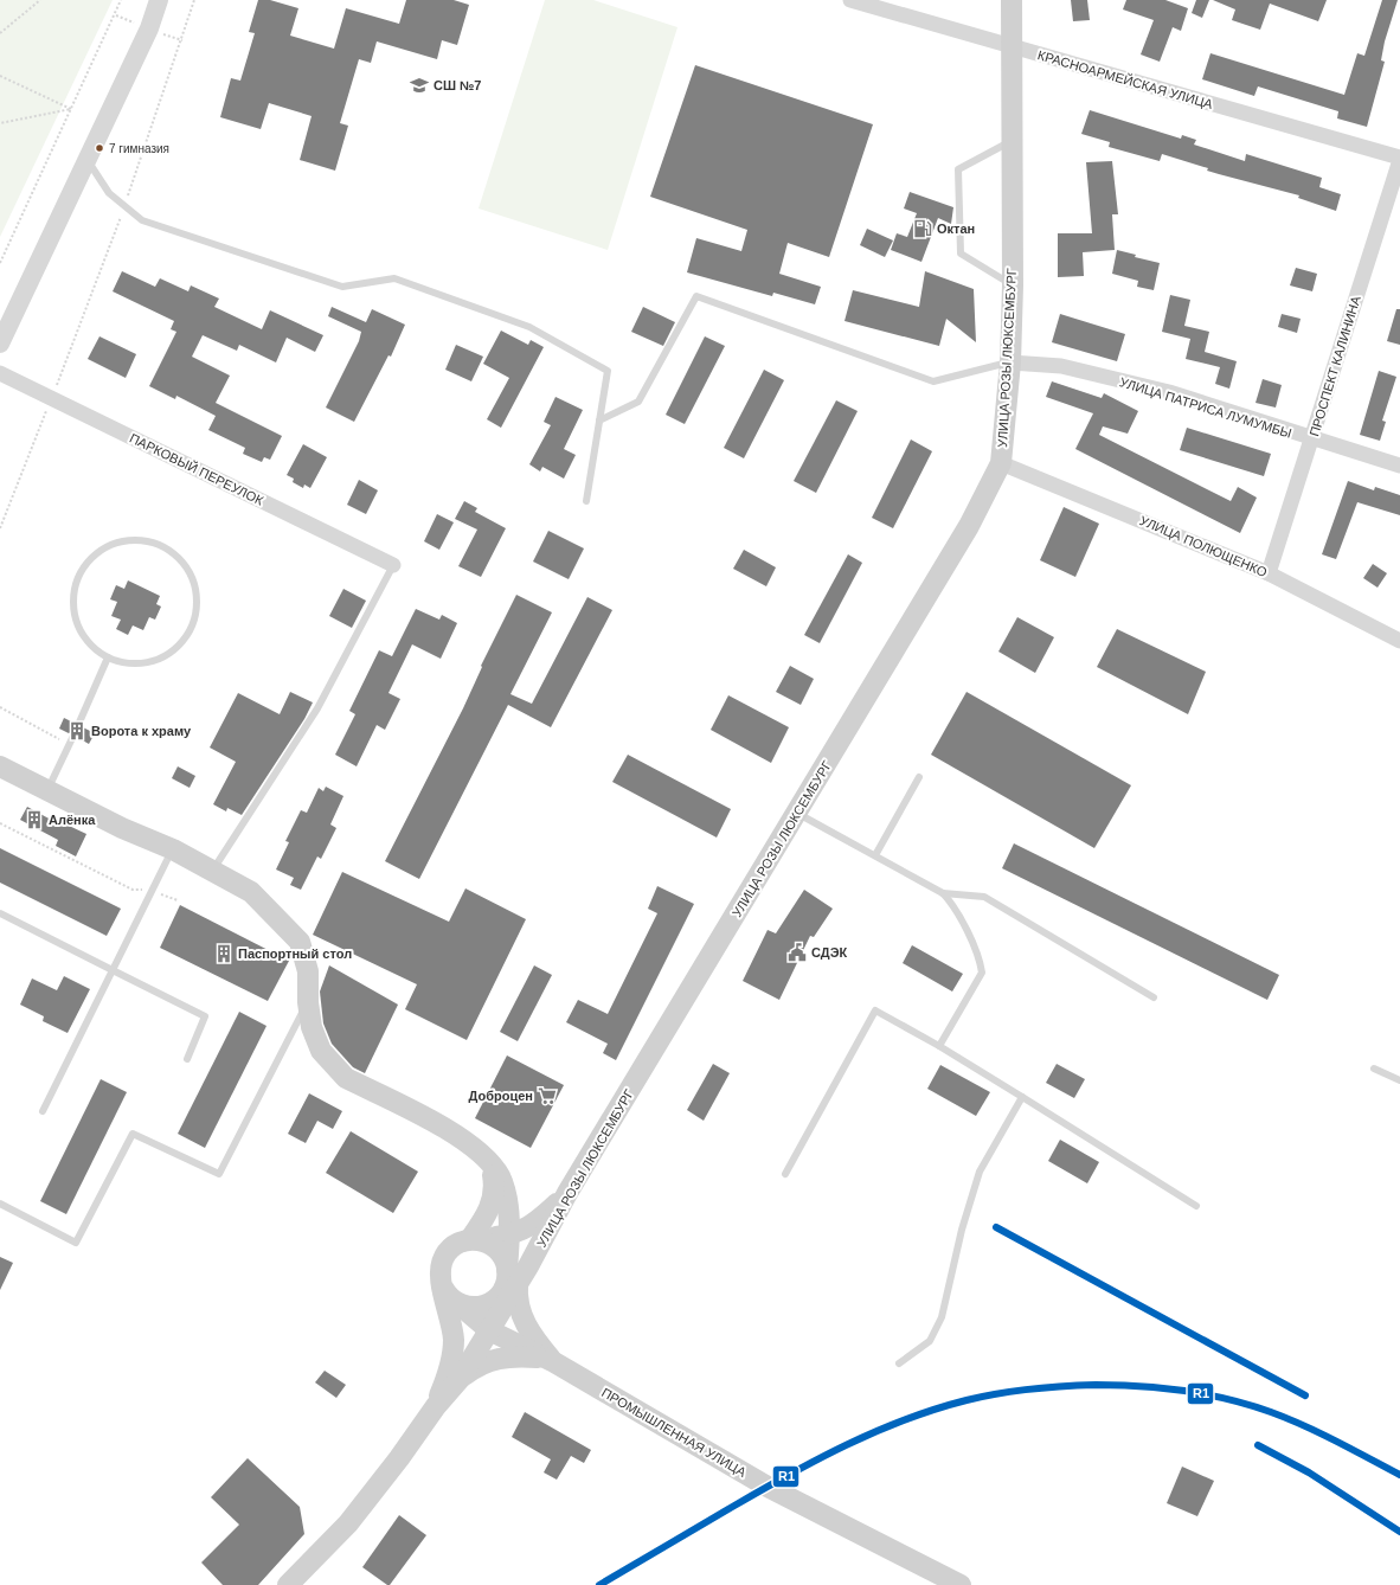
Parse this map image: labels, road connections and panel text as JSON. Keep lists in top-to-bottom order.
{
  "streets": {
    "main road": ["УЛИЦА РОЗЫ ЛЮКСЕМБУРГ", "ПРОМЫШЛЕННАЯ УЛИЦА"],
    "street": [
      "КРАСНОАРМЕЙСКАЯ УЛИЦА",
      "ПРОСПЕКТ КАЛИНИНА",
      "УЛИЦА ПАТРИСА ЛУМУМБЫ",
      "ПАРКОВЫЙ ПЕРЕУЛОК",
      "УЛИЦА ПОЛЮЩЕНКО"
    ]
  },
  "crossings": [
    ["КРАСНОАРМЕЙСКАЯ УЛИЦА", "УЛИЦА РОЗЫ ЛЮКСЕМБУРГ"],
    ["КРАСНОАРМЕЙСКАЯ УЛИЦА", "ПРОСПЕКТ КАЛИНИНА"],
    ["УЛИЦА РОЗЫ ЛЮКСЕМБУРГ", "УЛИЦА ПАТРИСА ЛУМУМБЫ"],
    ["УЛИЦА РОЗЫ ЛЮКСЕМБУРГ", "УЛИЦА ПОЛЮЩЕНКО"],
    ["УЛИЦА РОЗЫ ЛЮКСЕМБУРГ", "ПРОМЫШЛЕННАЯ УЛИЦА"],
    ["ПРОСПЕКТ КАЛИНИНА", "УЛИЦА ПАТРИСА ЛУМУМБЫ"],
    ["ПРОСПЕКТ КАЛИНИНА", "УЛИЦА ПОЛЮЩЕНКО"]
  ],
  "places": {
    "school or university": ["СШ №7"],
    "other": ["7 гимназия"],
    "fuel station": ["Октан"],
    "building": ["Ворота к храму", "Алёнка", "Паспортный стол"],
    "public building": ["СДЭК"],
    "supermarket": ["Доброцен"]
  },
  "lines": ["transit line R1"]
}
